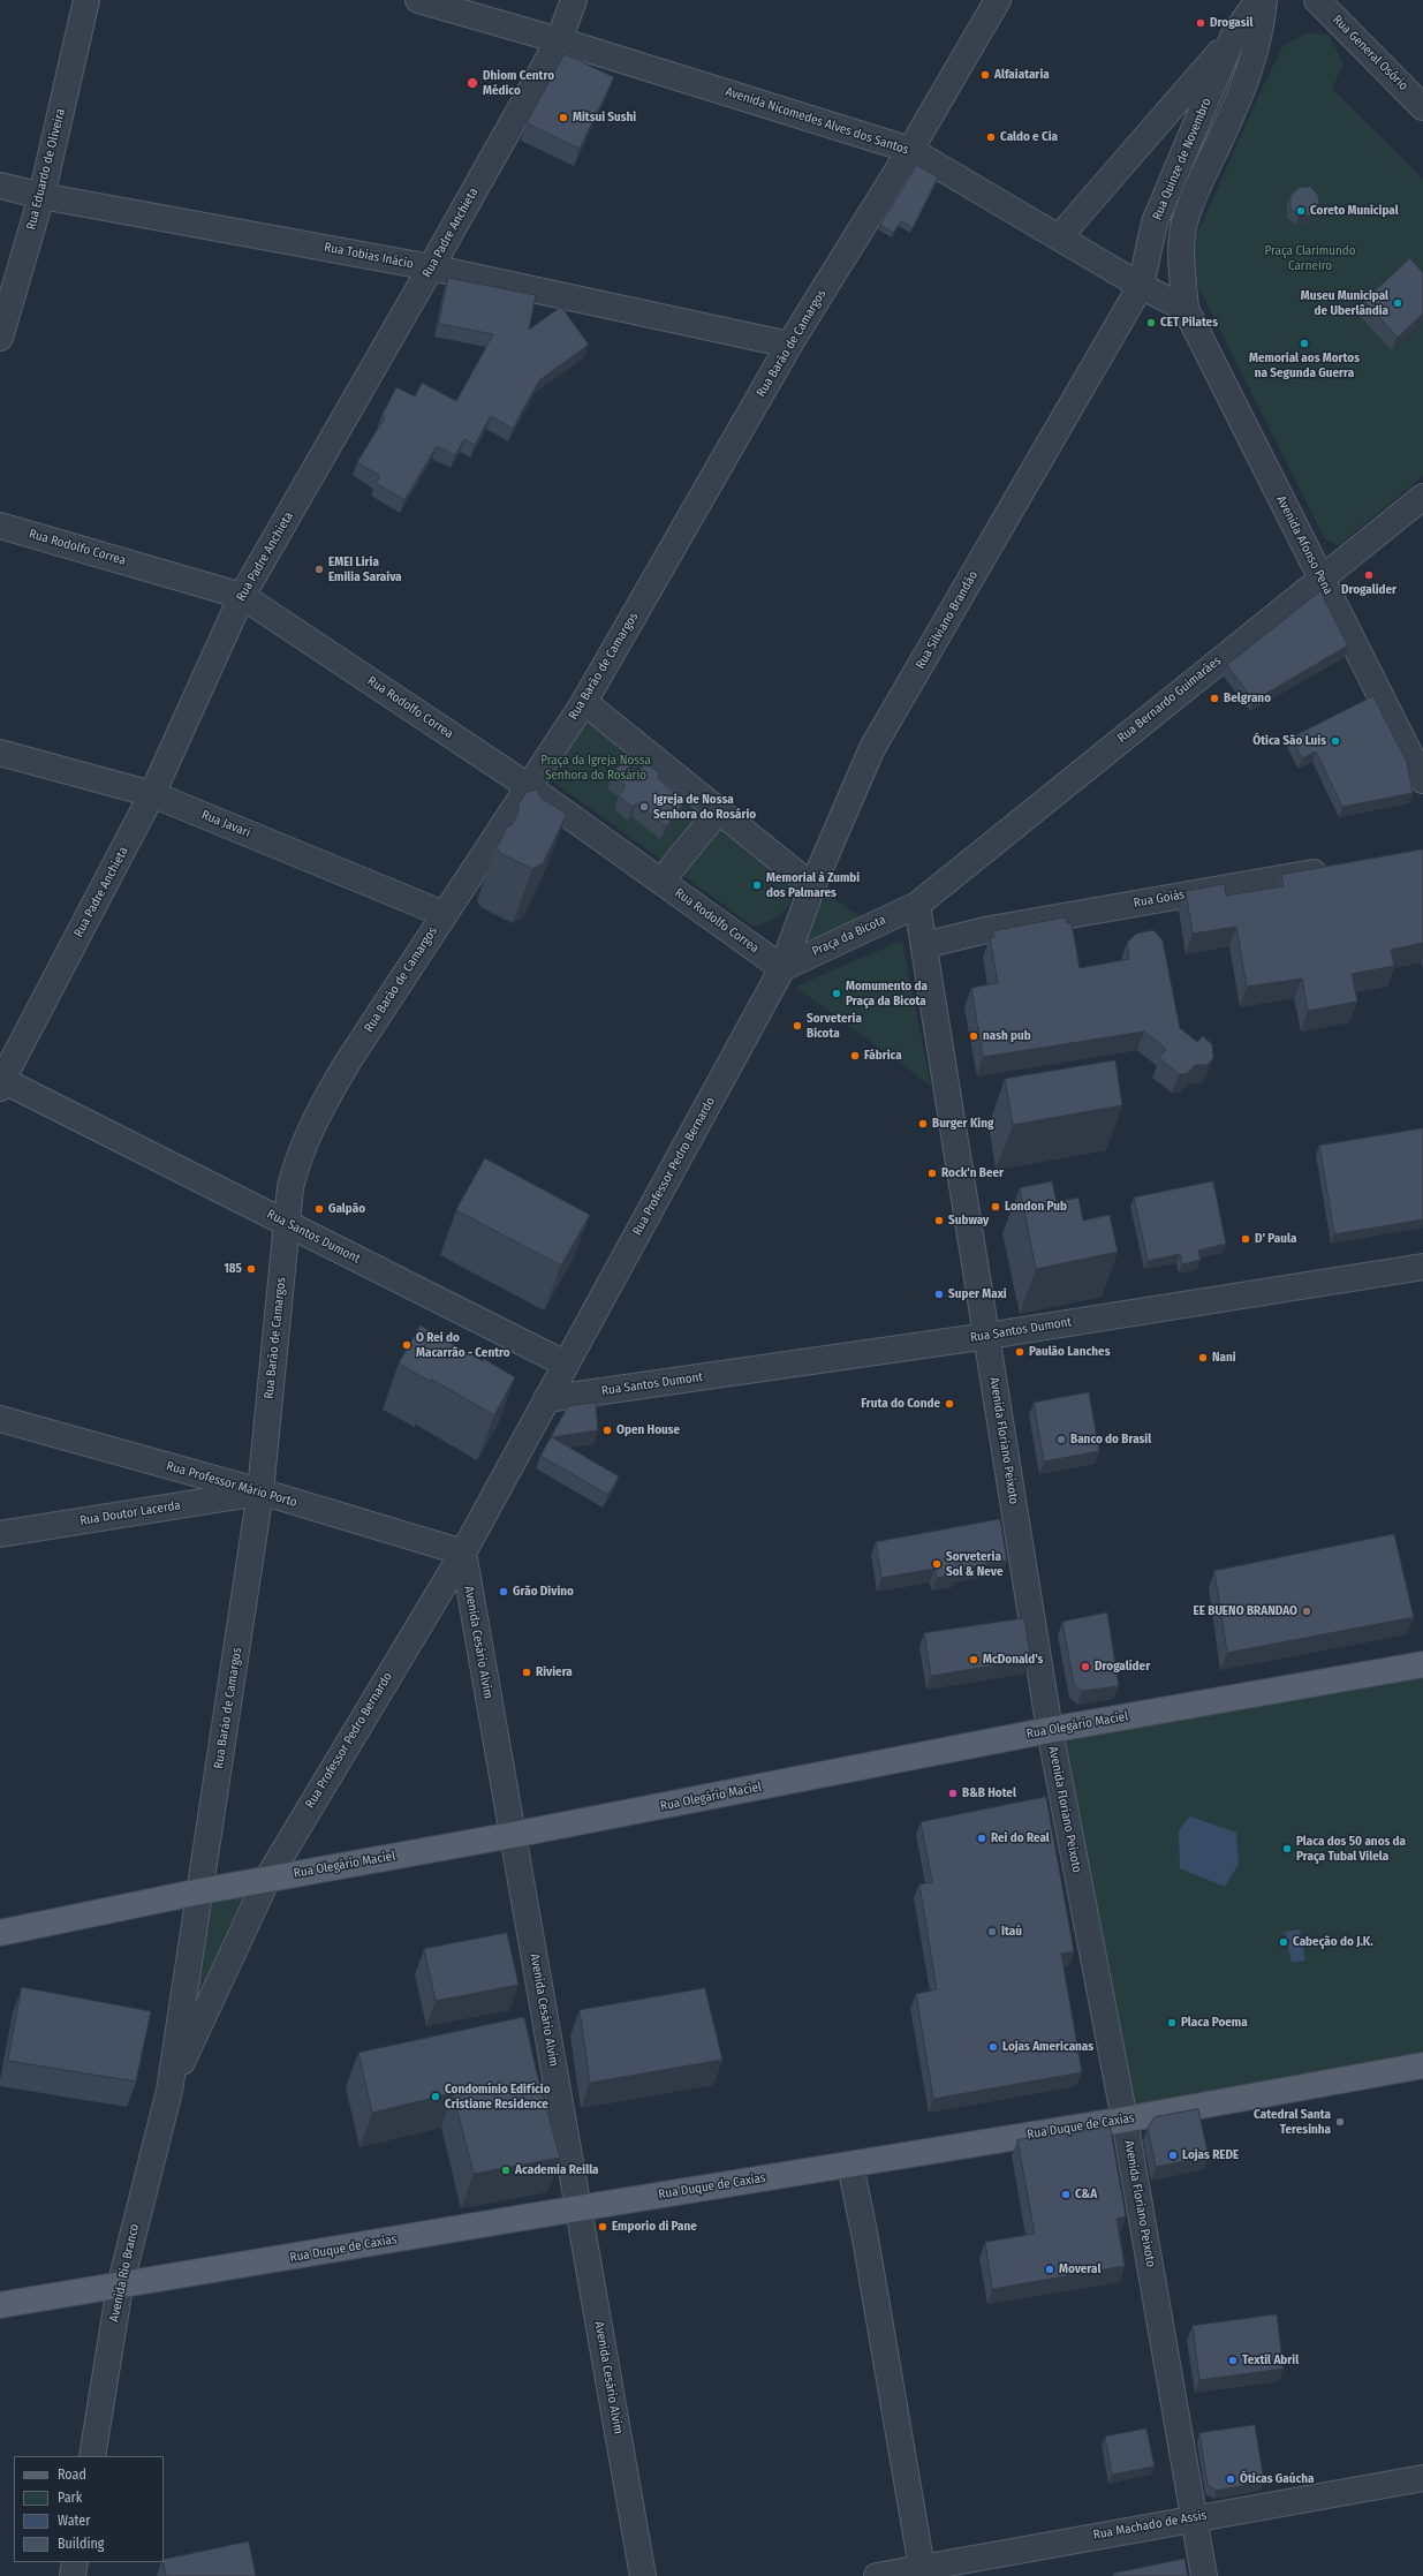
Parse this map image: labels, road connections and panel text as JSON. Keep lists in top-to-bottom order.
{
  "streets": {
    "main road": ["Rua Olegário Maciel", "Rua Duque de Caxias"],
    "street": [
      "Rua General Osório",
      "Avenida Nicomedes Alves dos Santos",
      "Rua Quinze de Novembro",
      "Rua Eduardo de Oliveira",
      "Rua Padre Anchieta",
      "Rua Tobias Inácio",
      "Rua Barão de Camargos",
      "Avenida Afonso Pena",
      "Rua Rodolfo Correa",
      "Rua Silviano Brandão",
      "Rua Bernardo Guimarães",
      "Rua Javari",
      "Rua Goiás",
      "Praça da Bicota",
      "Rua Professor Pedro Bernardo",
      "Rua Santos Dumont",
      "Avenida Floriano Peixoto",
      "Rua Professor Mário Porto",
      "Rua Doutor Lacerda",
      "Avenida Cesário Alvim",
      "Avenida Rio Branco",
      "Rua Machado de Assis"
    ]
  },
  "crossings": [
    ["Avenida Nicomedes Alves dos Santos", "Rua Quinze de Novembro"],
    ["Avenida Nicomedes Alves dos Santos", "Rua Padre Anchieta"],
    ["Avenida Nicomedes Alves dos Santos", "Rua Barão de Camargos"],
    ["Avenida Nicomedes Alves dos Santos", "Avenida Afonso Pena"],
    ["Avenida Nicomedes Alves dos Santos", "Rua Silviano Brandão"],
    ["Rua Quinze de Novembro", "Rua Silviano Brandão"],
    ["Rua Eduardo de Oliveira", "Rua Tobias Inácio"],
    ["Rua Padre Anchieta", "Rua Tobias Inácio"],
    ["Rua Padre Anchieta", "Rua Rodolfo Correa"],
    ["Rua Padre Anchieta", "Rua Javari"],
    ["Rua Padre Anchieta", "Rua Santos Dumont"],
    ["Rua Tobias Inácio", "Rua Barão de Camargos"],
    ["Rua Barão de Camargos", "Rua Rodolfo Correa"],
    ["Rua Barão de Camargos", "Rua Javari"],
    ["Rua Barão de Camargos", "Rua Professor Pedro Bernardo"],
    ["Rua Barão de Camargos", "Rua Santos Dumont"],
    ["Rua Barão de Camargos", "Rua Professor Mário Porto"],
    ["Rua Barão de Camargos", "Rua Doutor Lacerda"],
    ["Rua Barão de Camargos", "Rua Olegário Maciel"],
    ["Rua Barão de Camargos", "Avenida Rio Branco"],
    ["Avenida Afonso Pena", "Rua Bernardo Guimarães"],
    ["Rua Rodolfo Correa", "Rua Silviano Brandão"],
    ["Rua Rodolfo Correa", "Praça da Bicota"],
    ["Rua Rodolfo Correa", "Rua Professor Pedro Bernardo"],
    ["Rua Silviano Brandão", "Praça da Bicota"],
    ["Rua Silviano Brandão", "Rua Professor Pedro Bernardo"],
    ["Rua Bernardo Guimarães", "Praça da Bicota"],
    ["Rua Bernardo Guimarães", "Avenida Floriano Peixoto"],
    ["Rua Goiás", "Avenida Floriano Peixoto"],
    ["Praça da Bicota", "Rua Professor Pedro Bernardo"],
    ["Praça da Bicota", "Avenida Floriano Peixoto"],
    ["Rua Professor Pedro Bernardo", "Rua Santos Dumont"],
    ["Rua Professor Pedro Bernardo", "Rua Professor Mário Porto"],
    ["Rua Professor Pedro Bernardo", "Avenida Cesário Alvim"],
    ["Rua Professor Pedro Bernardo", "Rua Olegário Maciel"],
    ["Rua Professor Pedro Bernardo", "Avenida Rio Branco"],
    ["Rua Santos Dumont", "Avenida Floriano Peixoto"],
    ["Avenida Floriano Peixoto", "Rua Olegário Maciel"],
    ["Avenida Floriano Peixoto", "Rua Duque de Caxias"],
    ["Avenida Floriano Peixoto", "Rua Machado de Assis"],
    ["Rua Professor Mário Porto", "Rua Doutor Lacerda"],
    ["Rua Professor Mário Porto", "Avenida Cesário Alvim"],
    ["Avenida Cesário Alvim", "Rua Olegário Maciel"],
    ["Avenida Cesário Alvim", "Rua Duque de Caxias"],
    ["Rua Duque de Caxias", "Avenida Rio Branco"]
  ],
  "parks": ["Praça Clarimundo Carneiro", "Praça da Igreja Nossa Senhora do Rosário"],
  "places": [
    "Drogasil",
    "Alfaiataria",
    "Dhiom Centro Médico",
    "Mitsui Sushi",
    "Caldo e Cia",
    "Coreto Municipal",
    "Museu Municipal de Uberlândia",
    "CET Pilates",
    "Memorial aos Mortos na Segunda Guerra",
    "EMEI Liria Emilia Saraiva",
    "Drogalider",
    "Belgrano",
    "Ótica São Luis",
    "Igreja de Nossa Senhora do Rosário",
    "Memorial à Zumbi dos Palmares",
    "Momumento da Praça da Bicota",
    "Sorveteria Bicota",
    "nash pub",
    "Fábrica",
    "Burger King",
    "Rock'n Beer",
    "London Pub",
    "Galpão",
    "Subway",
    "D' Paula",
    "185",
    "Super Maxi",
    "O Rei do Macarrão - Centro",
    "Paulão Lanches",
    "Nani",
    "Fruta do Conde",
    "Open House",
    "Banco do Brasil",
    "Sorveteria Sol & Neve",
    "Grão Divino",
    "EE BUENO BRANDAO",
    "McDonald's",
    "Drogalíder",
    "Riviera",
    "B&B Hotel",
    "Rei do Real",
    "Placa dos 50 anos da Praça Tubal Vilela",
    "Itaú",
    "Cabeção do J.K.",
    "Placa Poema",
    "Lojas Americanas",
    "Condomínio Edifício Cristiane Residence",
    "Catedral Santa Teresinha",
    "Lojas REDE",
    "Academia Reilla",
    "C&A",
    "Emporio di Pane",
    "Moveral",
    "Textil Abril",
    "Óticas Gaúcha"
  ],
  "legend": [
    "Road",
    "Park",
    "Water",
    "Building"
  ]
}
